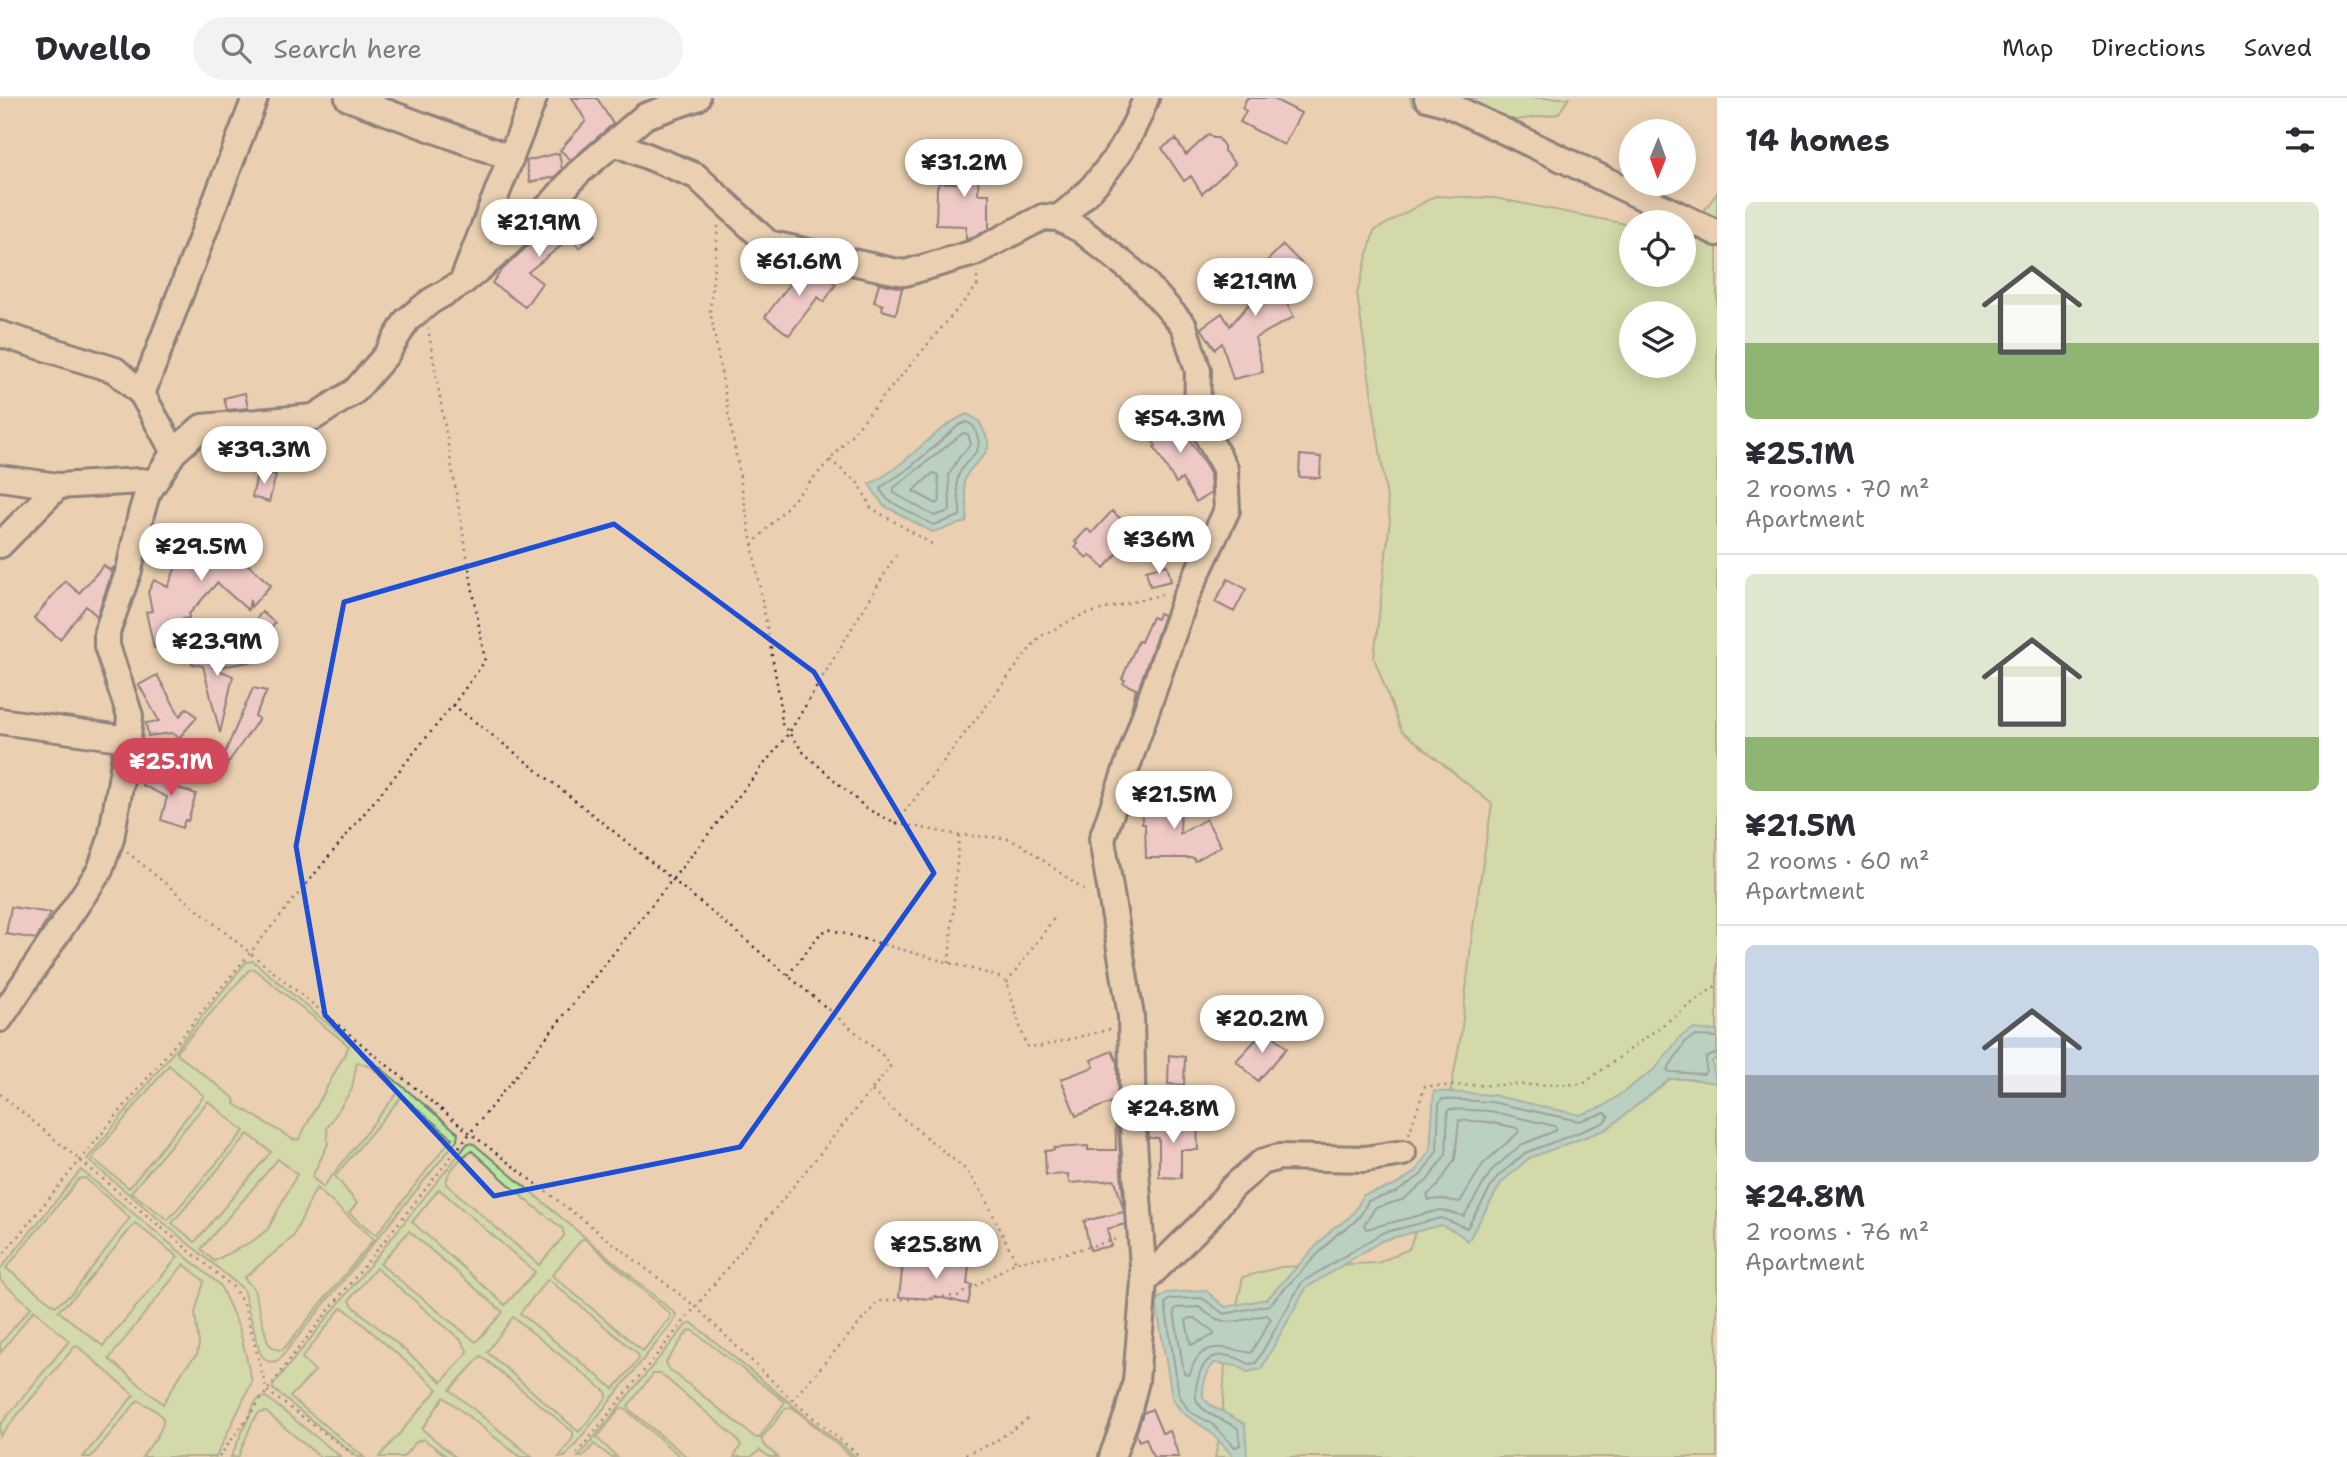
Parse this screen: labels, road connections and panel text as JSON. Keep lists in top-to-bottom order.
{
  "north": "bottom",
  "page": {
    "header": "Dwello",
    "search": "Search here",
    "nav": ["Map", "Directions", "Saved"],
    "heading": "14 homes",
    "price": [
      "¥31.2M",
      "¥21.9M",
      "¥61.6M",
      "¥21.9M",
      "¥54.3M",
      "¥39.3M",
      "¥36M",
      "¥29.5M",
      "¥23.9M",
      "¥25.1M",
      "¥21.5M",
      "¥20.2M",
      "¥24.8M",
      "¥25.8M"
    ],
    "list": [
      {
        "name": "¥25.1M",
        "note": "2 rooms · 70 m² · Apartment"
      },
      {
        "name": "¥21.5M",
        "note": "2 rooms · 60 m² · Apartment"
      },
      {
        "name": "¥24.8M",
        "note": "2 rooms · 76 m² · Apartment"
      }
    ]
  }
}
